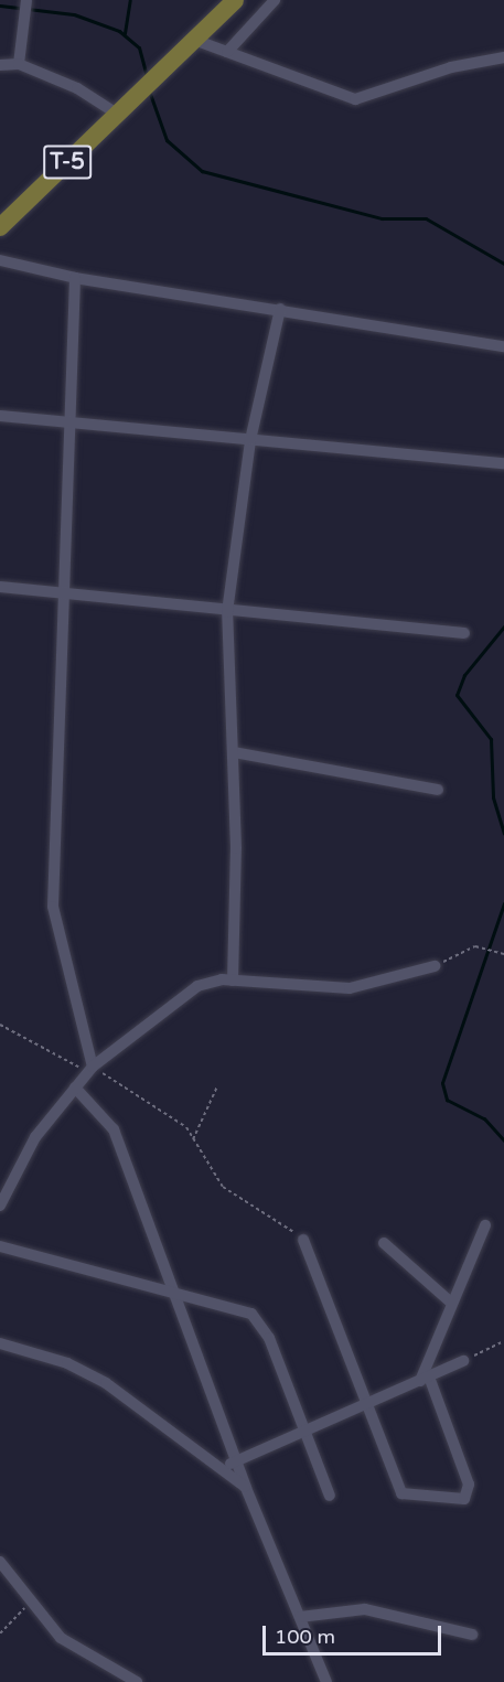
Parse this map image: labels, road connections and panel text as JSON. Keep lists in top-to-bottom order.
{
  "streets": {
    "main road": ["T-5"]
  },
  "scale_bar": "100 m"
}
